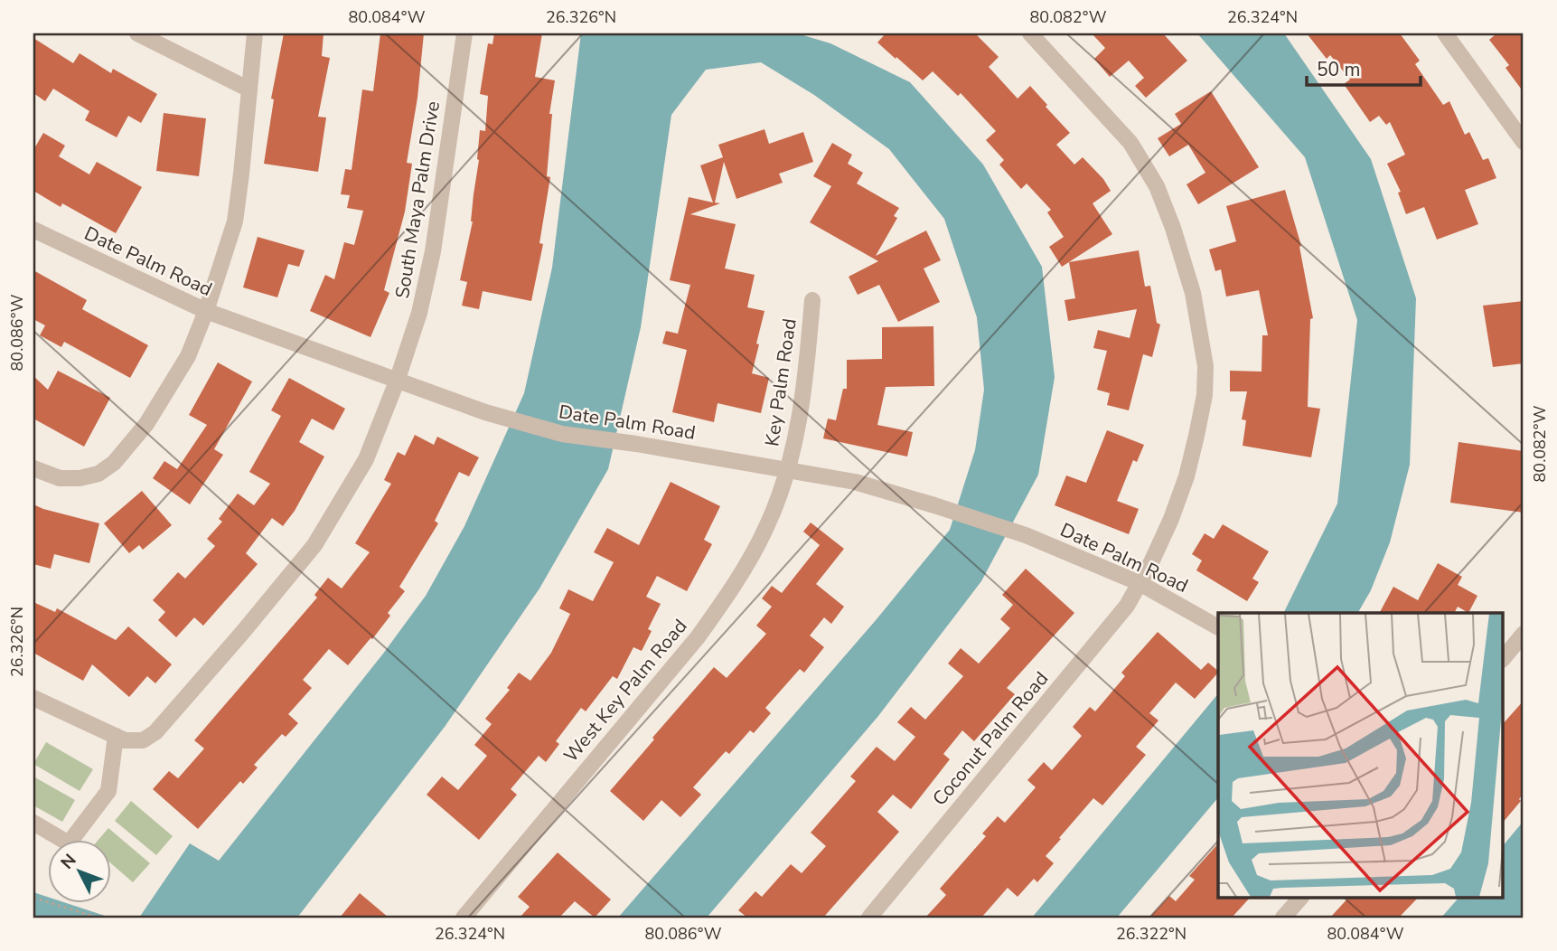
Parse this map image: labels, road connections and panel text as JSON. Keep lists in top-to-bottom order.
{
  "streets": {
    "street": [
      "South Maya Palm Drive",
      "Date Palm Road",
      "Key Palm Road",
      "West Key Palm Road",
      "Coconut Palm Road"
    ]
  },
  "crossings": [
    ["South Maya Palm Drive", "Date Palm Road"],
    ["Date Palm Road", "Key Palm Road"],
    ["Date Palm Road", "West Key Palm Road"],
    ["Date Palm Road", "Coconut Palm Road"],
    ["Key Palm Road", "West Key Palm Road"]
  ],
  "scale_bar": "50 m",
  "north": "top left",
  "coordinates": [
    "80.084°W",
    "26.326°N",
    "80.082°W",
    "26.324°N",
    "80.086°W",
    "26.322°N"
  ]
}
